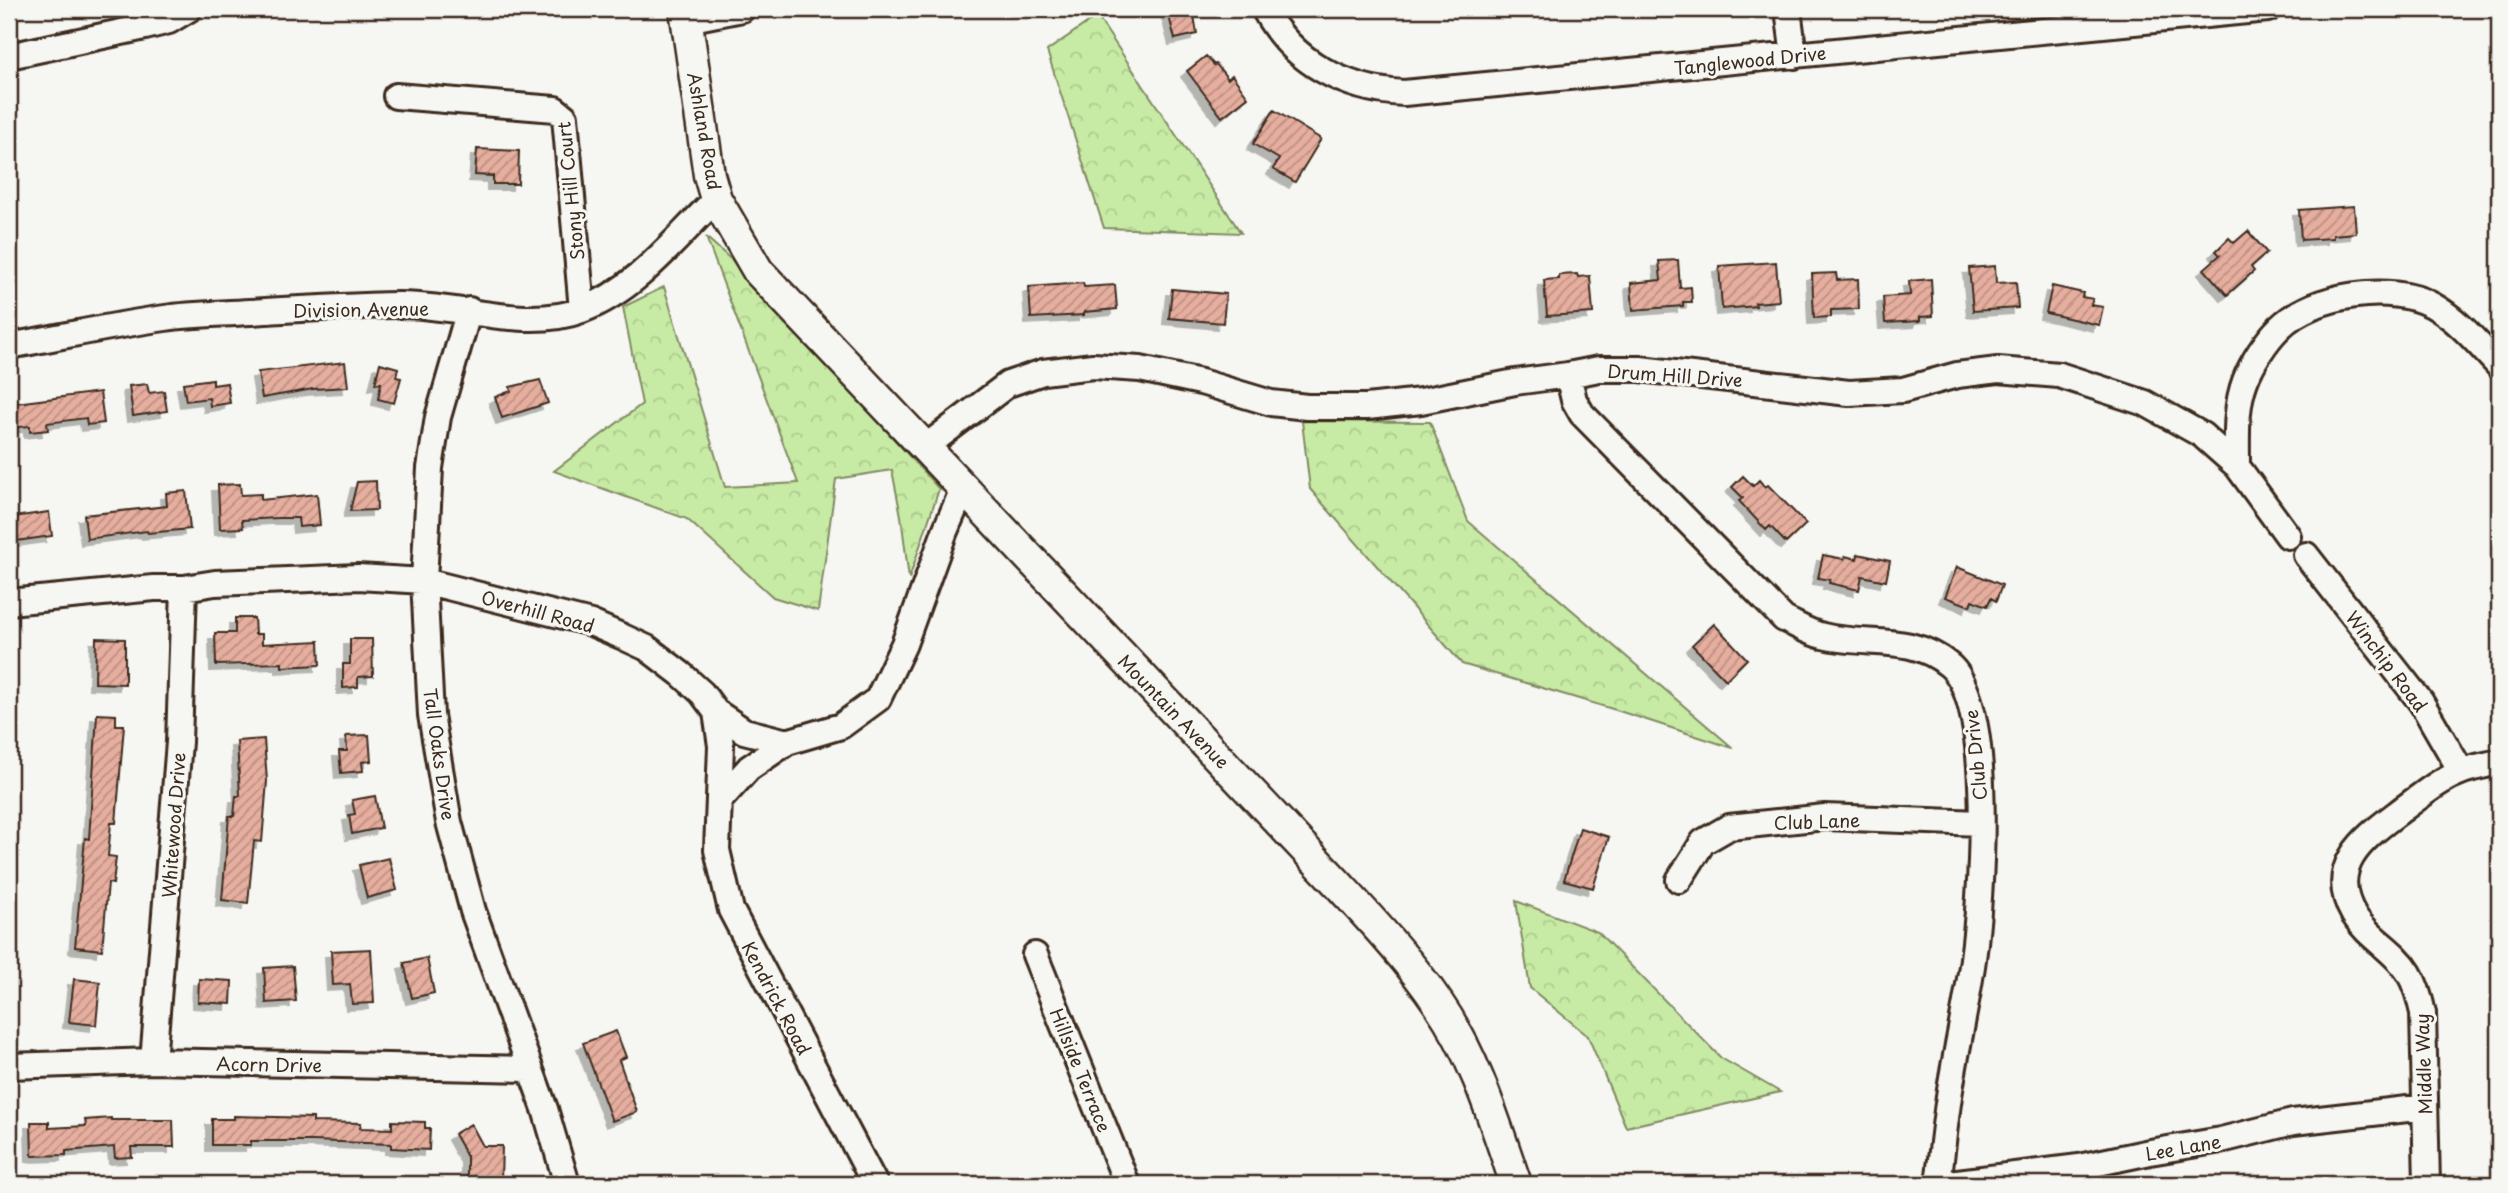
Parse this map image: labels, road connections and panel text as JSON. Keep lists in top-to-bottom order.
{
  "streets": {
    "main road": ["Ashland Road", "Mountain Avenue"],
    "street": [
      "Tanglewood Drive",
      "Stony Hill Court",
      "Division Avenue",
      "Drum Hill Drive",
      "Overhill Road",
      "Winchip Road",
      "Tall Oaks Drive",
      "Club Drive",
      "Club Lane",
      "Whitewood Drive",
      "Kendrick Road",
      "Acorn Drive",
      "Middle Way",
      "Hillside Terrace",
      "Lee Lane"
    ]
  },
  "crossings": [
    ["Ashland Road", "Division Avenue"],
    ["Ashland Road", "Mountain Avenue"],
    ["Stony Hill Court", "Division Avenue"],
    ["Division Avenue", "Tall Oaks Drive"],
    ["Drum Hill Drive", "Mountain Avenue"],
    ["Drum Hill Drive", "Club Drive"],
    ["Overhill Road", "Tall Oaks Drive"],
    ["Overhill Road", "Whitewood Drive"],
    ["Overhill Road", "Kendrick Road"],
    ["Winchip Road", "Middle Way"],
    ["Tall Oaks Drive", "Acorn Drive"],
    ["Club Drive", "Club Lane"],
    ["Club Drive", "Lee Lane"],
    ["Whitewood Drive", "Acorn Drive"],
    ["Middle Way", "Lee Lane"]
  ]
}
